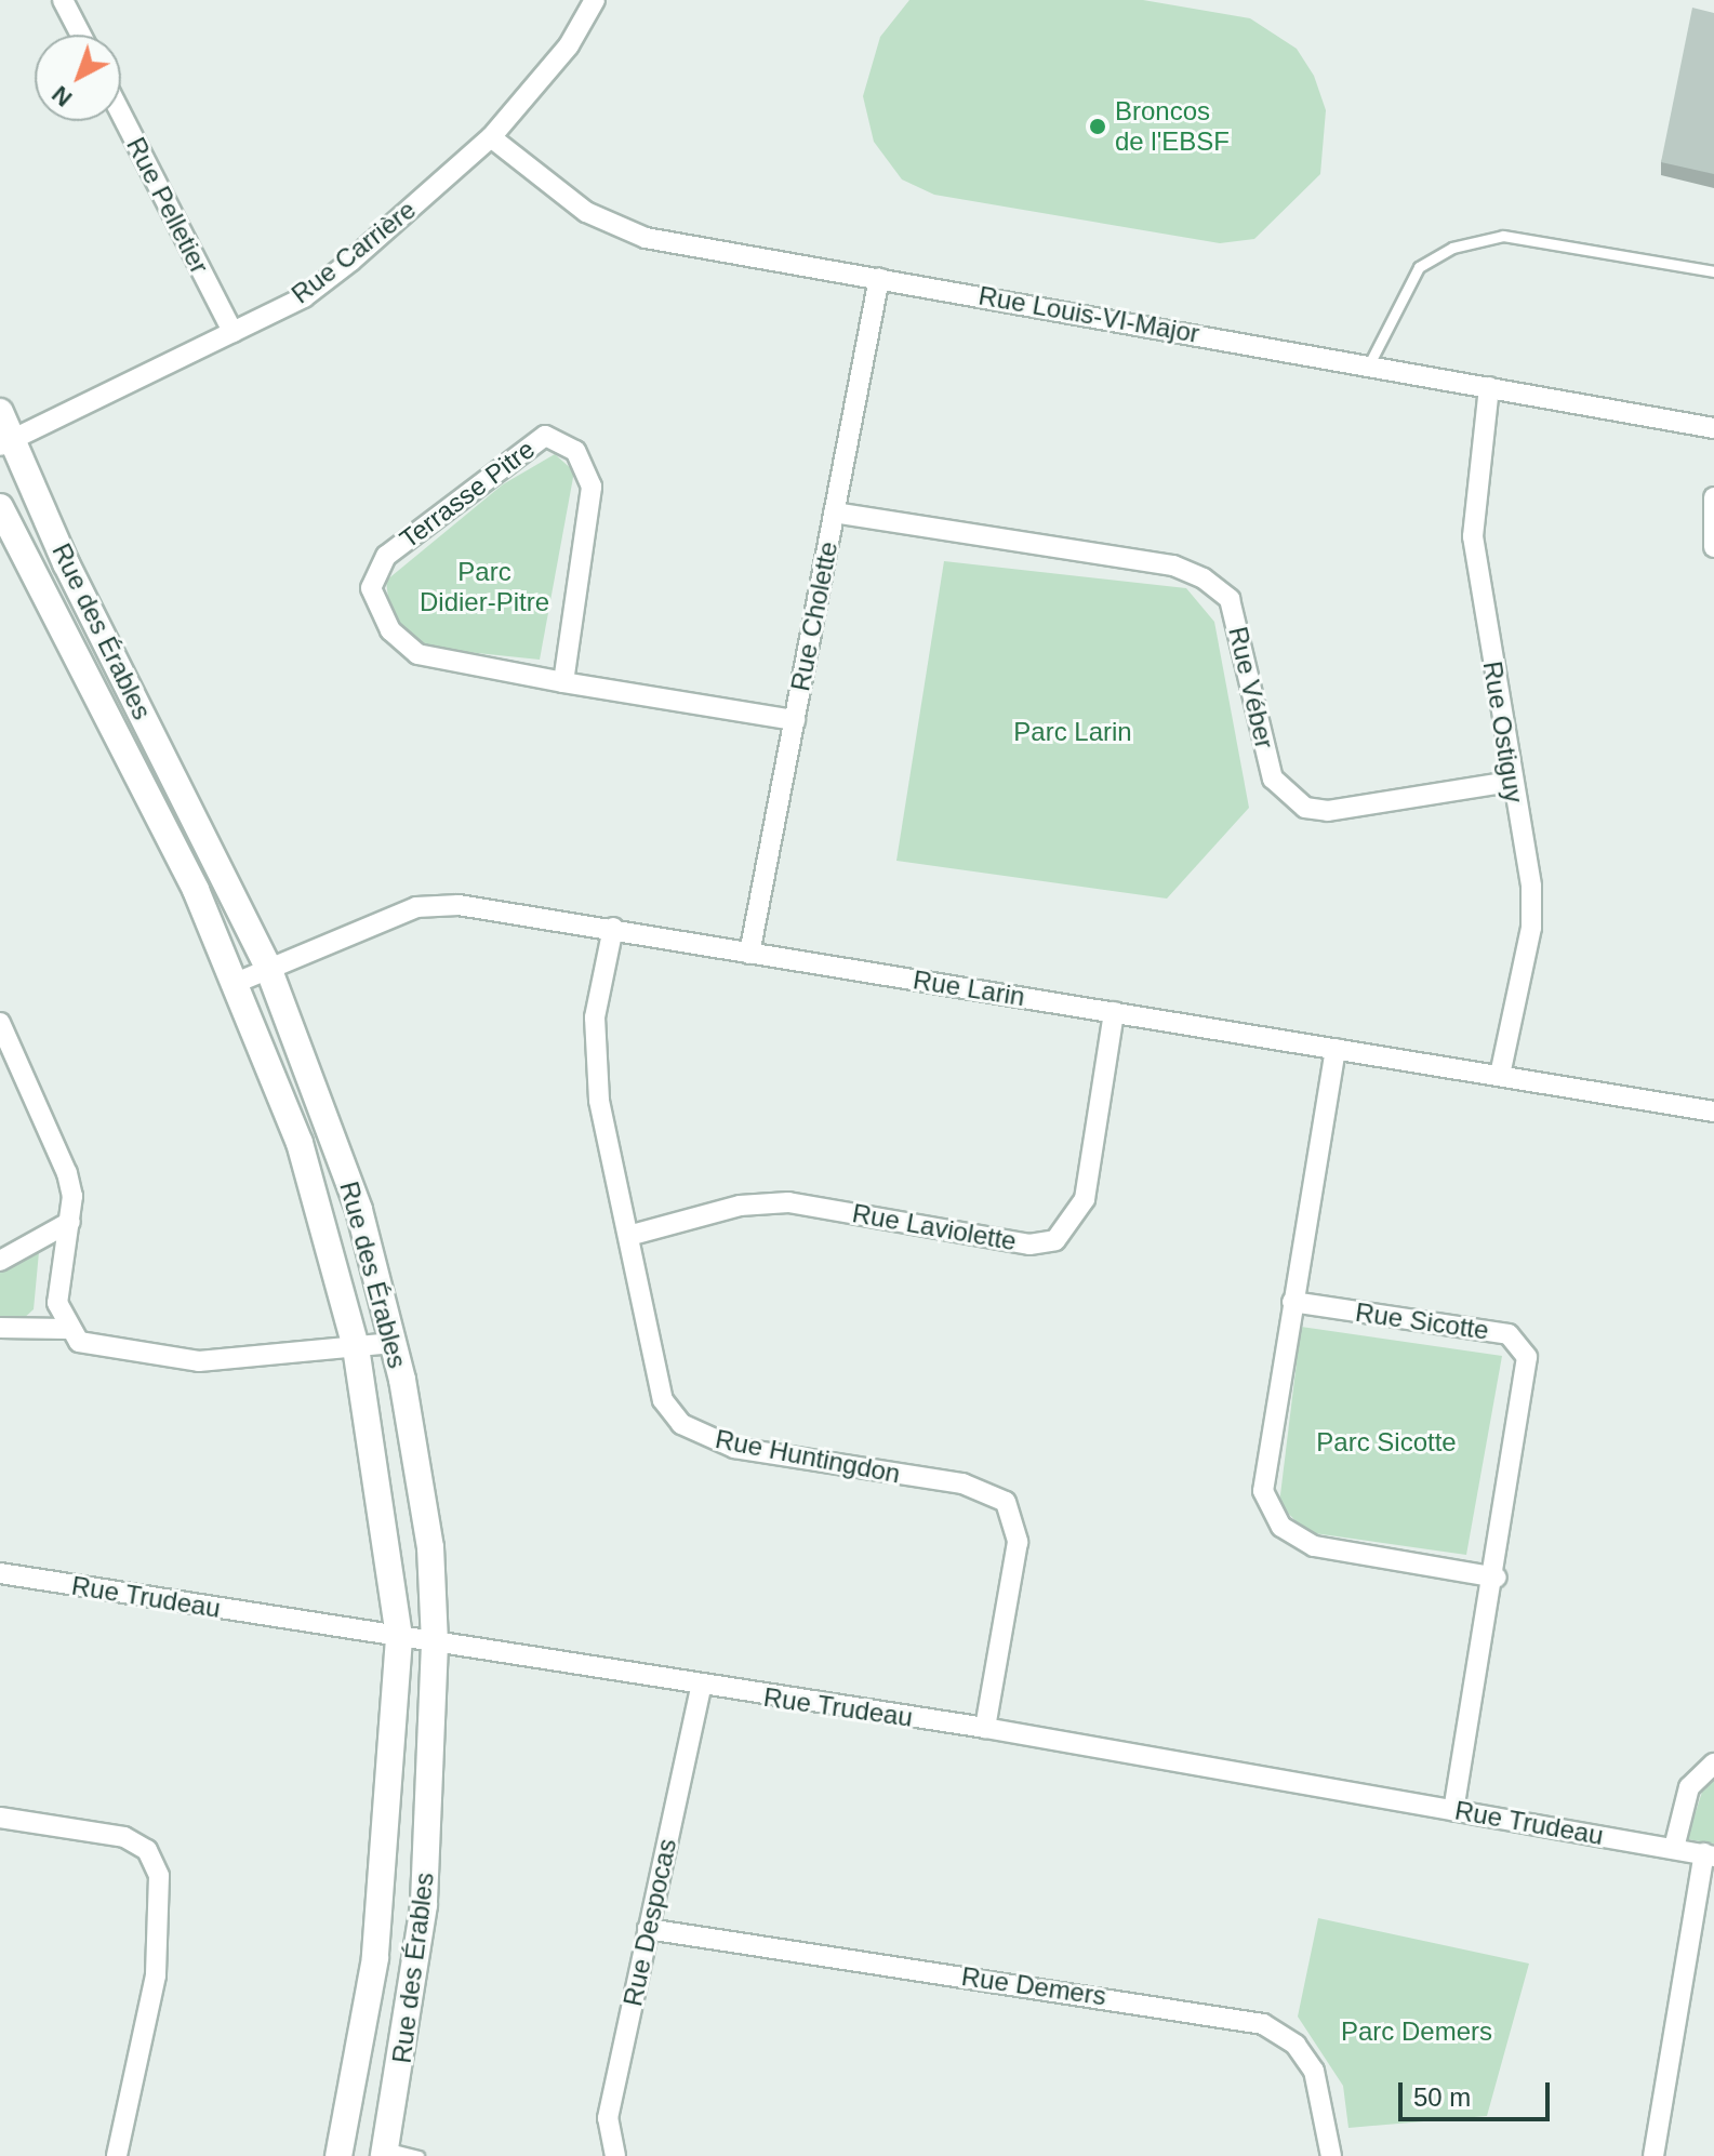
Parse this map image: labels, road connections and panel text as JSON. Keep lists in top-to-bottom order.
{
  "streets": {
    "street": [
      "Rue Pelletier",
      "Rue Carrière",
      "Rue Louis-VI-Major",
      "Terrasse Pitre",
      "Rue Cholette",
      "Rue des Érables",
      "Rue Véber",
      "Rue Ostiguy",
      "Rue Larin",
      "Rue Laviolette",
      "Rue Sicotte",
      "Rue Huntingdon",
      "Rue Trudeau",
      "Rue Despocas",
      "Rue Demers"
    ]
  },
  "crossings": [
    ["Rue Pelletier", "Rue Carrière"],
    ["Rue Carrière", "Rue Louis-VI-Major"],
    ["Rue Carrière", "Rue des Érables"],
    ["Rue Louis-VI-Major", "Rue Cholette"],
    ["Rue Louis-VI-Major", "Rue Ostiguy"],
    ["Terrasse Pitre", "Rue Cholette"],
    ["Rue Cholette", "Rue Véber"],
    ["Rue Cholette", "Rue Larin"],
    ["Rue des Érables", "Rue Larin"],
    ["Rue des Érables", "Rue Trudeau"],
    ["Rue Véber", "Rue Ostiguy"],
    ["Rue Ostiguy", "Rue Larin"],
    ["Rue Larin", "Rue Laviolette"],
    ["Rue Larin", "Rue Huntingdon"],
    ["Rue Laviolette", "Rue Huntingdon"],
    ["Rue Sicotte", "Rue Trudeau"],
    ["Rue Huntingdon", "Rue Trudeau"],
    ["Rue Trudeau", "Rue Despocas"],
    ["Rue Despocas", "Rue Demers"]
  ],
  "parks": [
    "Parc Didier-Pitre",
    "Parc Larin",
    "Parc Sicotte",
    "Parc Demers"
  ],
  "places": ["Broncos de l'EBSF"],
  "scale_bar": "50 m",
  "north": "bottom left"
}
